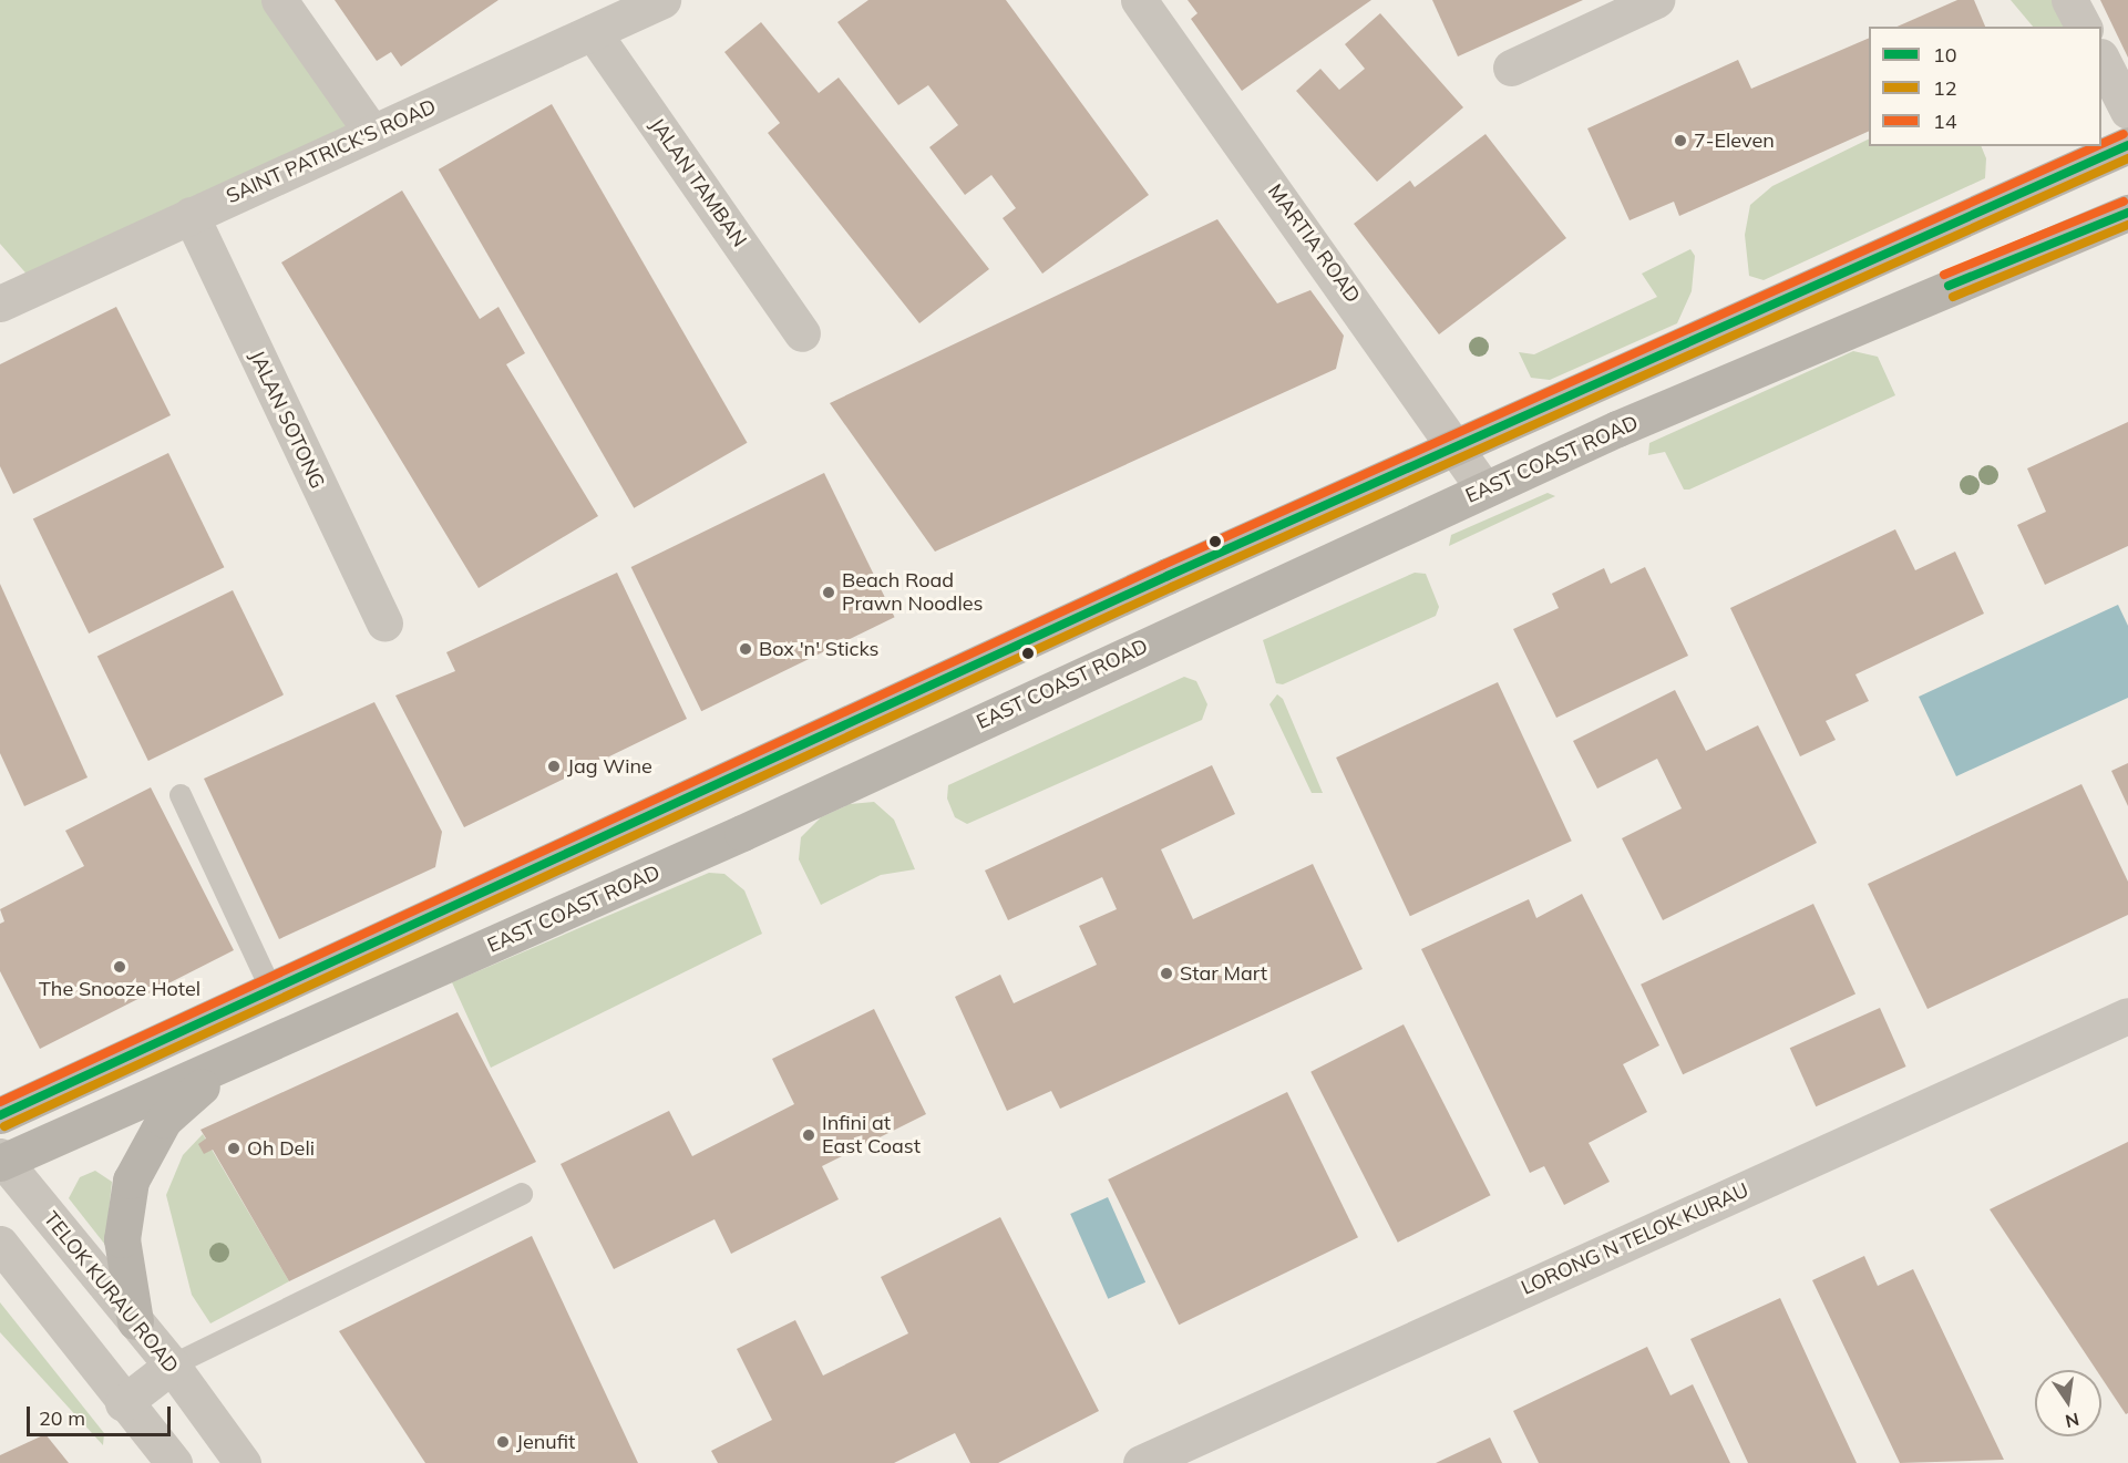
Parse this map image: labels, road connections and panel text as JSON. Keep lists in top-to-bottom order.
{
  "streets": {
    "main road": ["EAST COAST ROAD"],
    "street": [
      "SAINT PATRICK'S ROAD",
      "JALAN TAMBAN",
      "MARTIA ROAD",
      "JALAN SOTONG",
      "LORONG N TELOK KURAU",
      "TELOK KURAU ROAD"
    ]
  },
  "crossings": [
    ["SAINT PATRICK'S ROAD", "JALAN TAMBAN"],
    ["SAINT PATRICK'S ROAD", "JALAN SOTONG"],
    ["MARTIA ROAD", "EAST COAST ROAD"],
    ["EAST COAST ROAD", "TELOK KURAU ROAD"]
  ],
  "places": [
    "7-Eleven",
    "Beach Road Prawn Noodles",
    "Box 'n' Sticks",
    "Jag Wine",
    "The Snooze Hotel",
    "Star Mart",
    "Infini at East Coast",
    "Oh Deli",
    "Jenufit"
  ],
  "lines": ["transit line 14", "transit line 10", "transit line 12"],
  "legend": ["10", "12", "14"],
  "scale_bar": "20 m",
  "north": "bottom"
}
